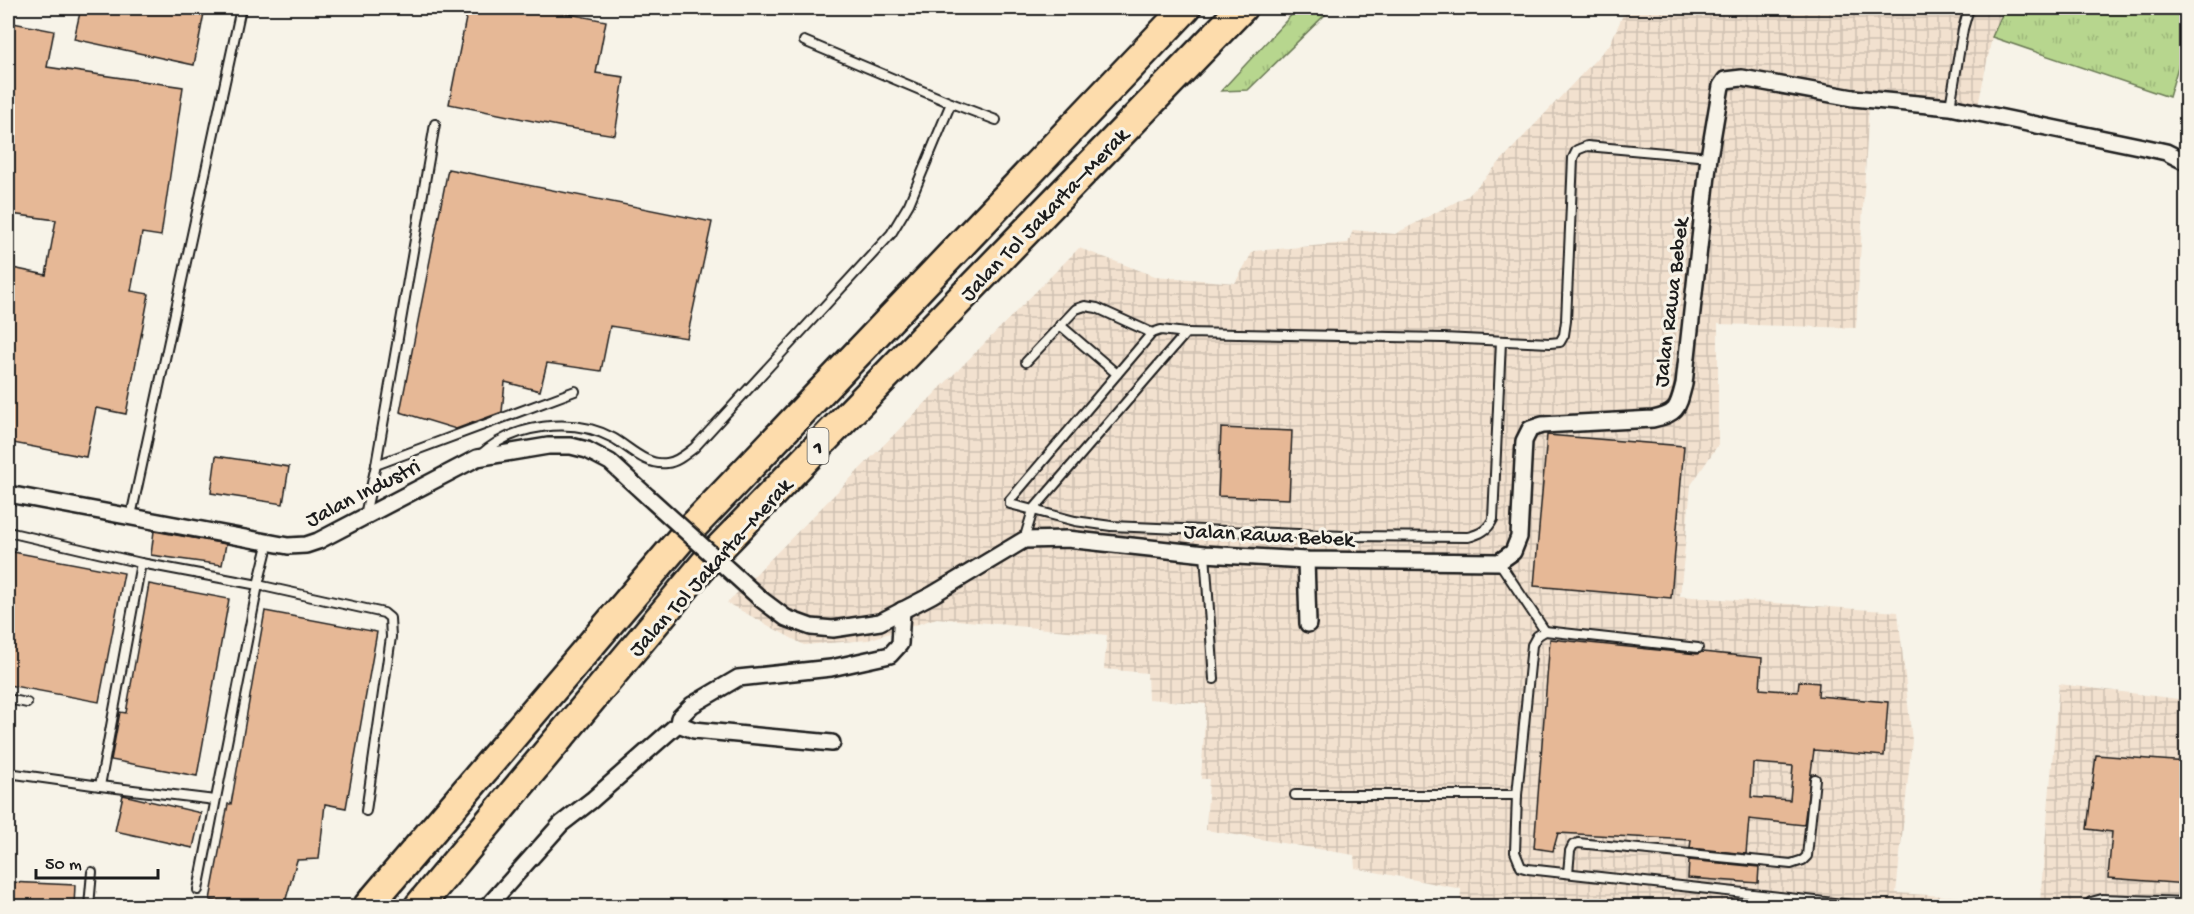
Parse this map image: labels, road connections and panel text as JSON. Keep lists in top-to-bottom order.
{
  "streets": {
    "highway": ["Jalan Tol Jakarta–Merak", "1"],
    "street": ["Jalan Rawa Bebek", "Jalan Industri"]
  },
  "crossings": [
    ["Jalan Rawa Bebek", "Jalan Industri"]
  ],
  "scale_bar": "50 m"
}
